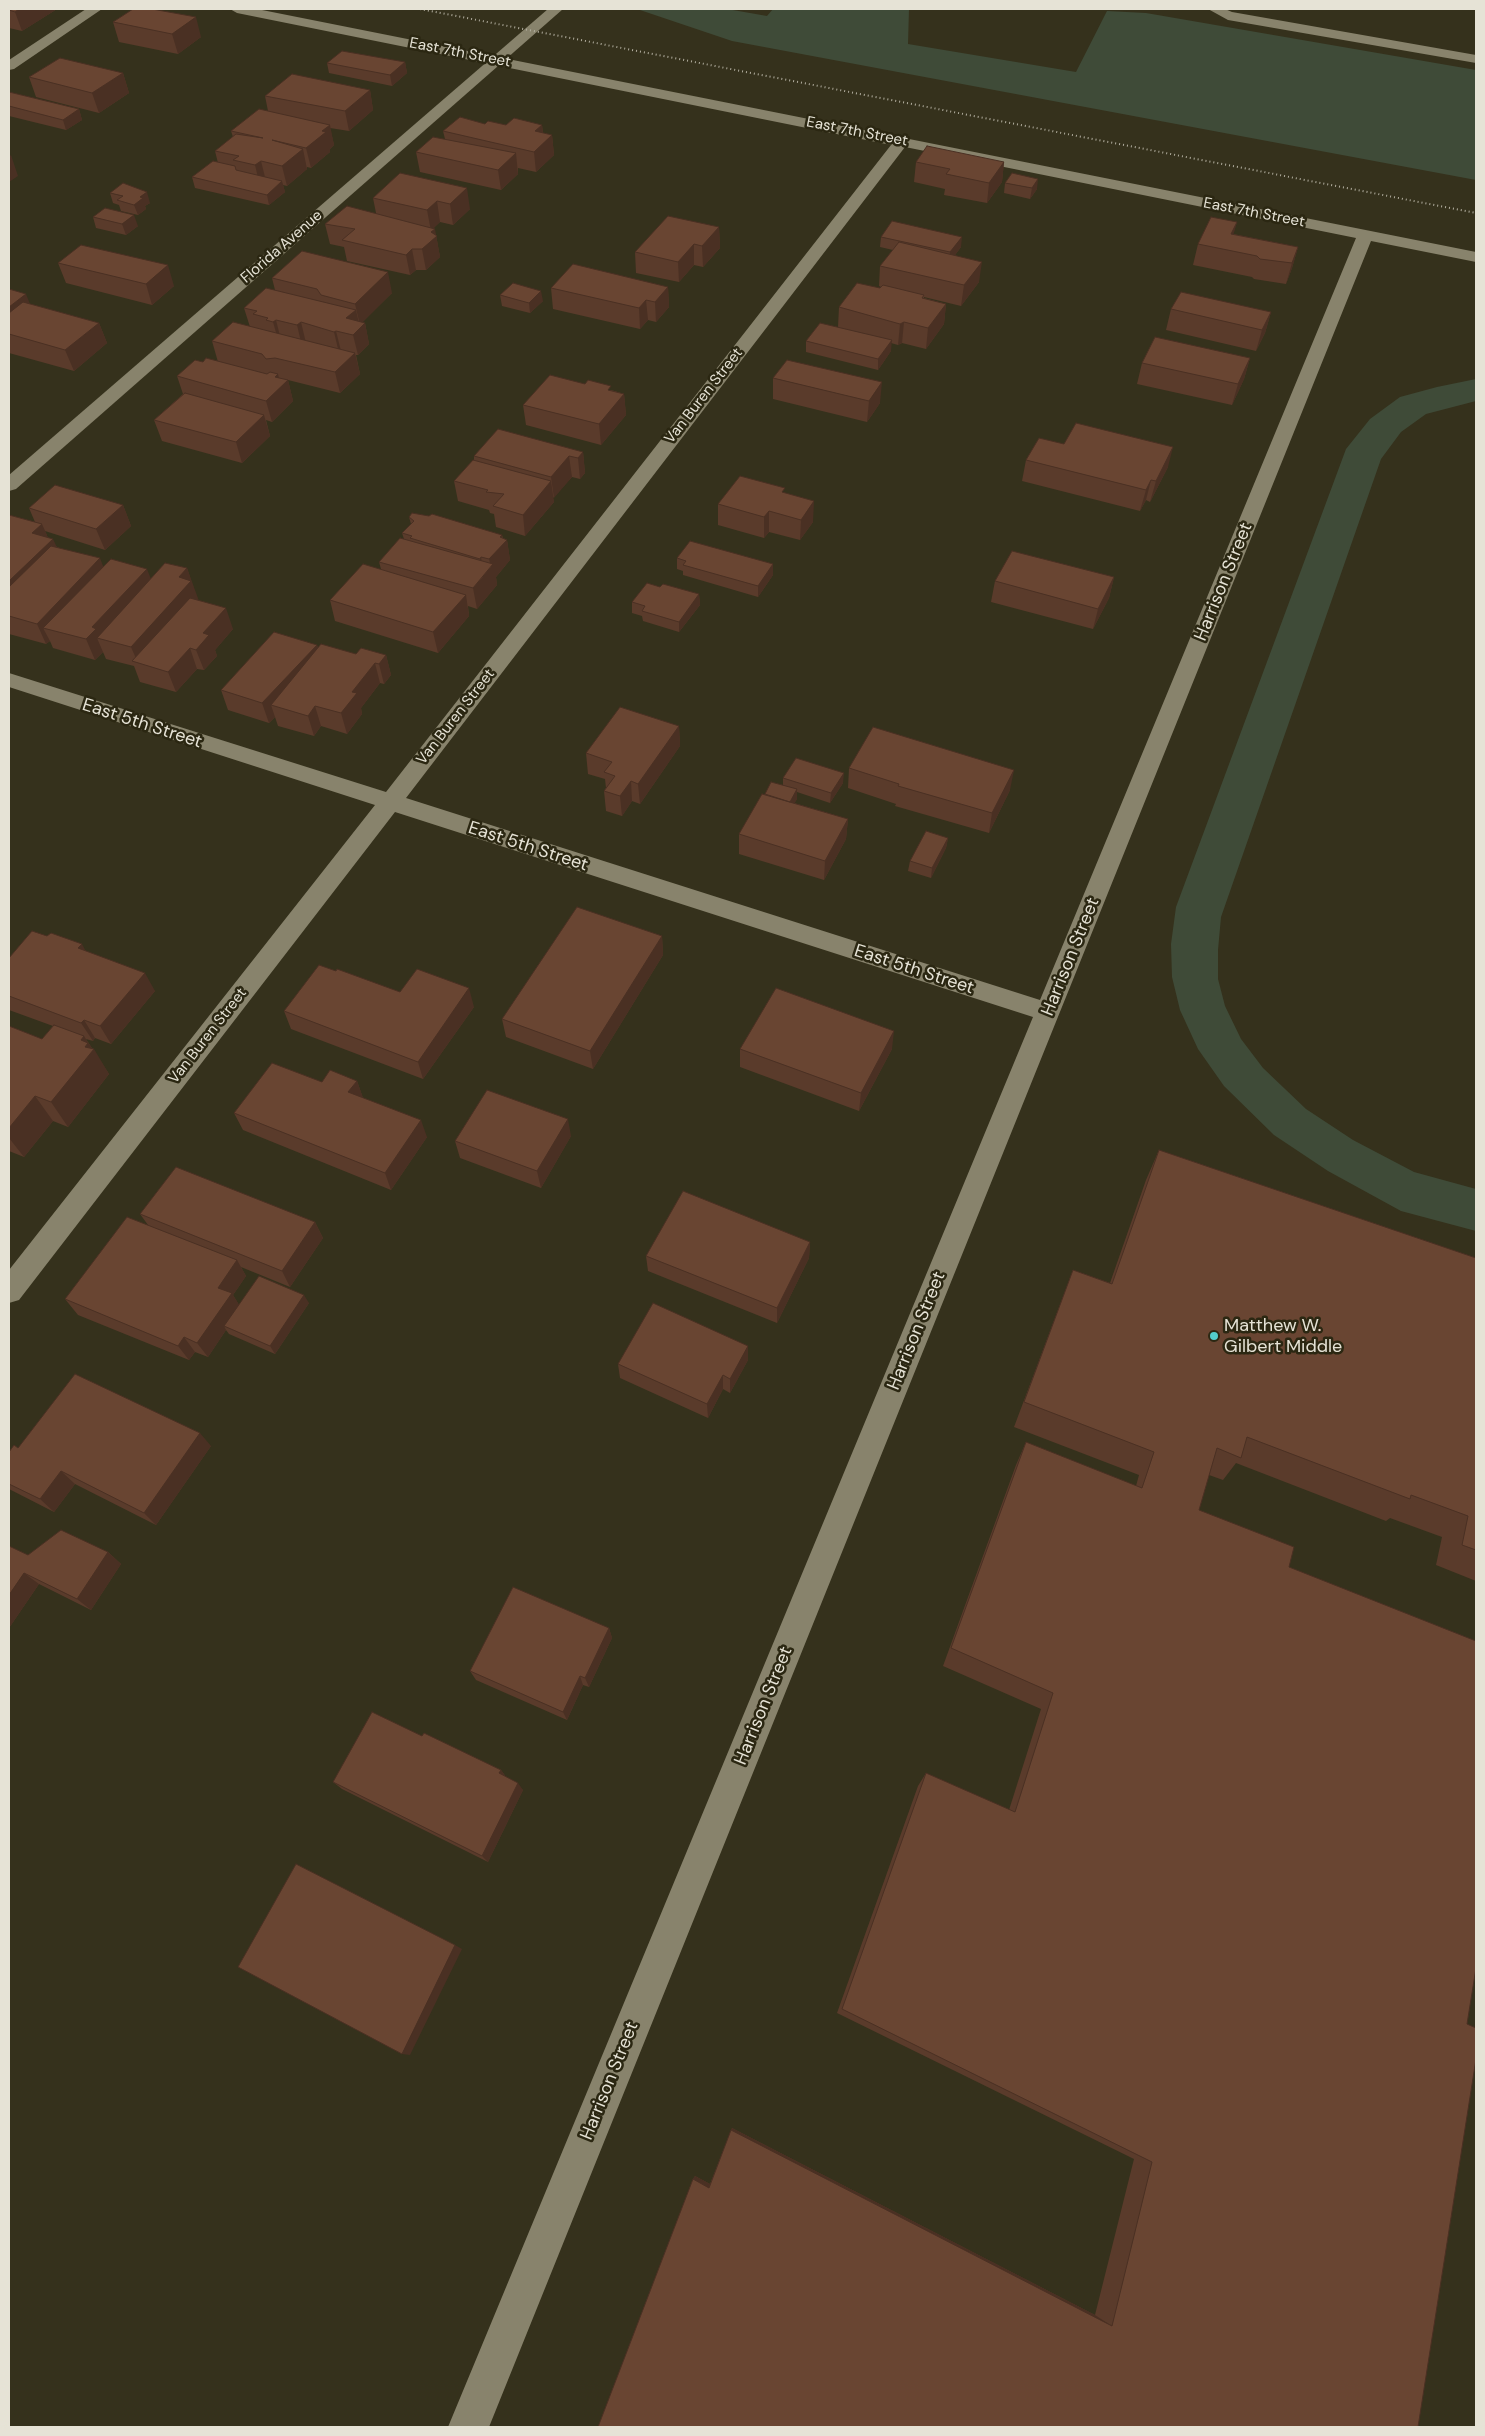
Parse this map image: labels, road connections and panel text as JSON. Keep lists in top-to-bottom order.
{
  "streets": {
    "street": [
      "East 7th Street",
      "Florida Avenue",
      "Van Buren Street",
      "Harrison Street",
      "East 5th Street"
    ]
  },
  "crossings": [
    ["East 7th Street", "Florida Avenue"],
    ["East 7th Street", "Van Buren Street"],
    ["East 7th Street", "Harrison Street"],
    ["Van Buren Street", "East 5th Street"],
    ["Harrison Street", "East 5th Street"]
  ],
  "places": ["Matthew W. Gilbert Middle"]
}
